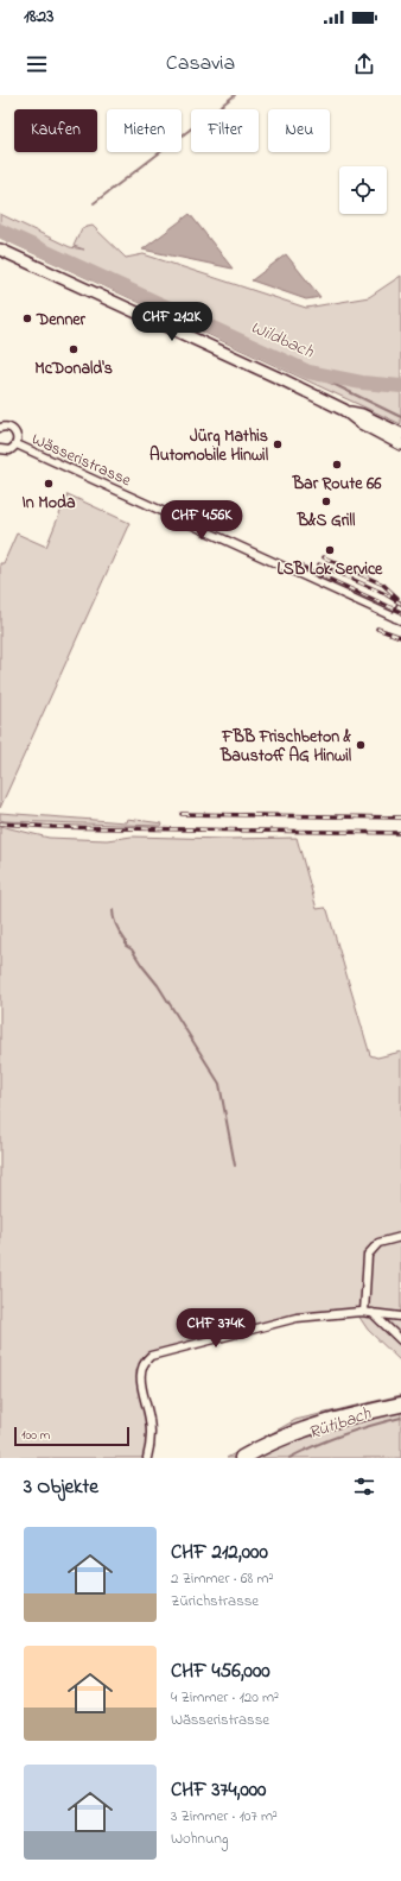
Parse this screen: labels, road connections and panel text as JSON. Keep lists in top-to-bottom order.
{
  "streets": {
    "street": ["Wässeristrasse"]
  },
  "water": ["Wildbach", "Rütibach"],
  "places": [
    "Denner",
    "McDonald's",
    "Jürg Mathis Automobile Hinwil",
    "Bar Route 66",
    "In Moda",
    "B&S Grill",
    "LSB Lok Service",
    "FBB Frischbeton & Baustoff AG Hinwil"
  ],
  "scale_bar": "100 m",
  "page": {
    "status": "18:23",
    "header": "Casavia",
    "chip": [
      "Kaufen",
      "Mieten",
      "Filter",
      "Neu"
    ],
    "price": ["CHF 212K", "CHF 456K", "CHF 374K"],
    "scale": "100 m",
    "heading": "3 Objekte",
    "list": [
      {
        "name": "CHF 212,000",
        "note": "2 Zimmer · 68 m² · Zürichstrasse"
      },
      {
        "name": "CHF 456,000",
        "note": "4 Zimmer · 120 m² · Wässeristrasse"
      },
      {
        "name": "CHF 374,000",
        "note": "3 Zimmer · 107 m² · Wohnung"
      }
    ]
  }
}
